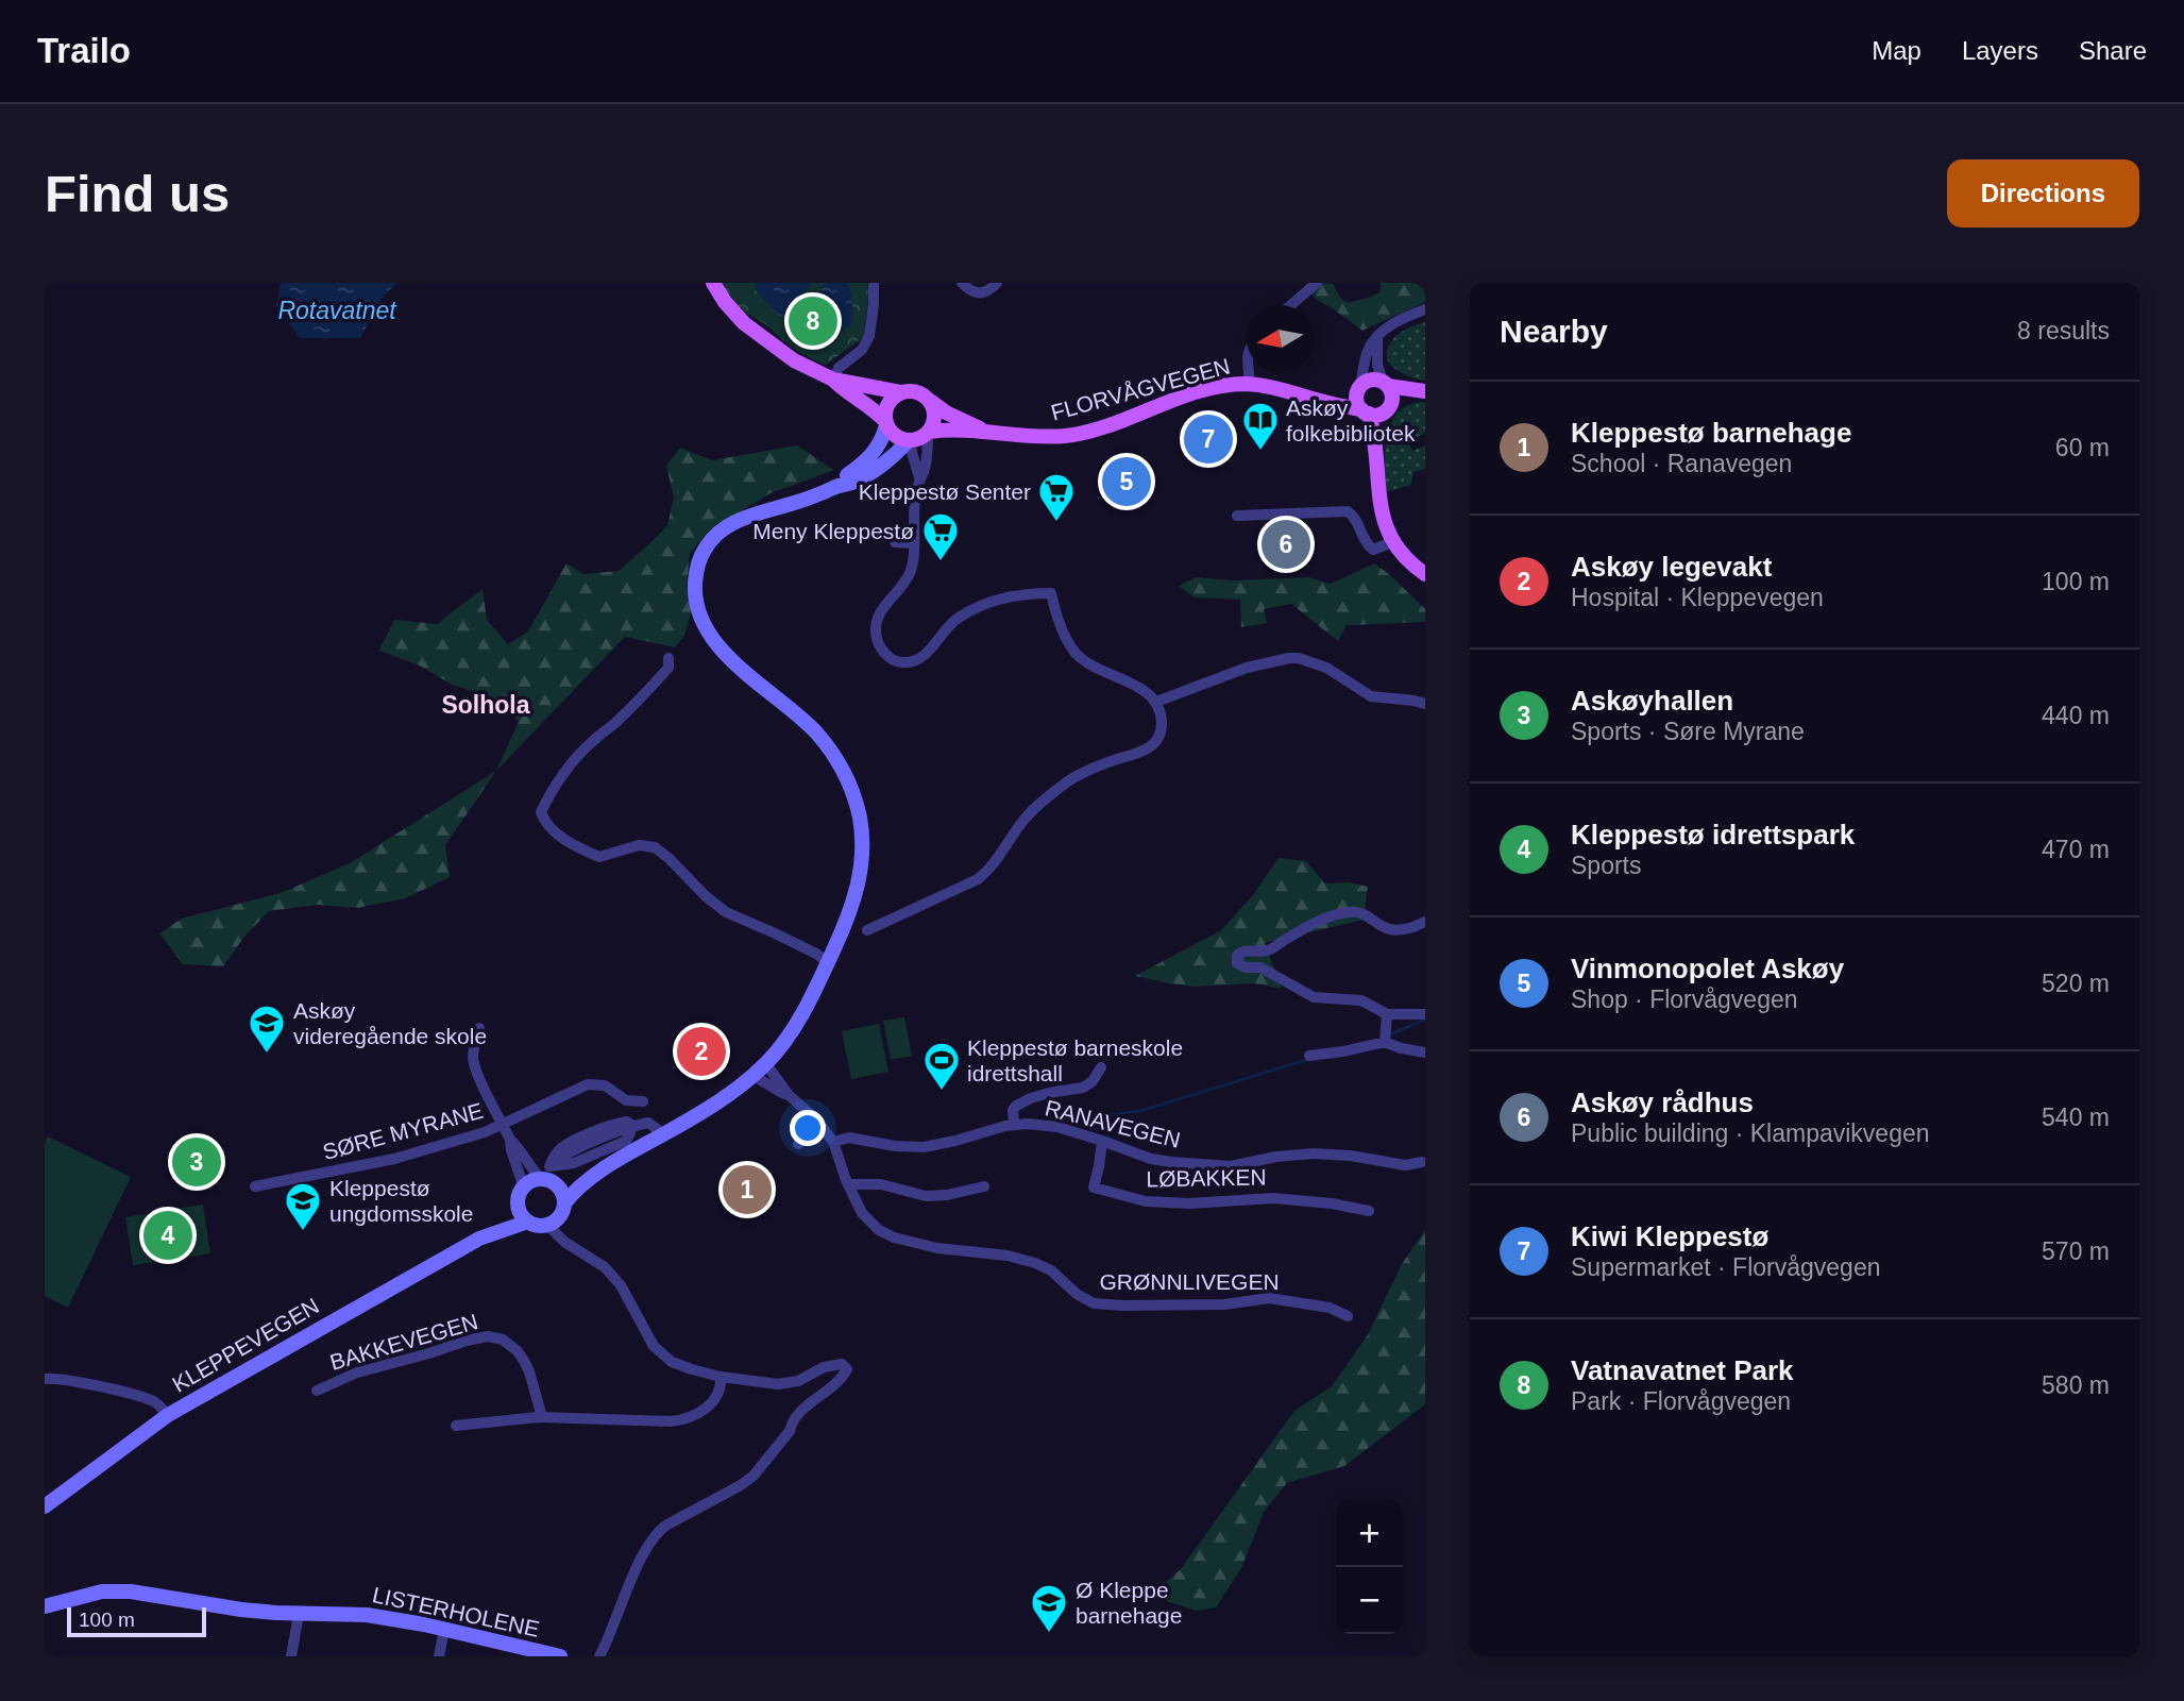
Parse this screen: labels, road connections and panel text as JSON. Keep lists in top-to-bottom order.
{
  "streets": {
    "main road": ["FLORVÅGVEGEN", "KLEPPEVEGEN", "LISTERHOLENE"],
    "street": [
      "RANAVEGEN",
      "SØRE MYRANE",
      "LØBAKKEN",
      "GRØNNLIVEGEN",
      "BAKKEVEGEN"
    ]
  },
  "crossings": [
    ["RANAVEGEN", "LØBAKKEN"],
    ["RANAVEGEN", "GRØNNLIVEGEN"]
  ],
  "districts": ["Solhola"],
  "water": ["Rotavatnet"],
  "places": {
    "library": ["Askøy folkebibliotek"],
    "supermarket": ["Kleppestø Senter", "Meny Kleppestø"],
    "school or university": ["Askøy videregående skole", "Kleppestø ungdomsskole", "Ø Kleppe barnehage"],
    "sports": ["Kleppestø barneskole idrettshall"]
  },
  "scale_bar": "100 m",
  "north": "left",
  "page": {
    "header": "Trailo",
    "nav": ["Map", "Layers", "Share"],
    "buttons": "Directions",
    "title": "Find us",
    "heading": ["Nearby", "8 results"],
    "pins": [
      "8",
      "7",
      "5",
      "6",
      "2",
      "3",
      "1",
      "4"
    ],
    "list": [
      {
        "mark": "1",
        "name": "Kleppestø barnehage",
        "note": "School · Ranavegen",
        "value": "60 m"
      },
      {
        "mark": "2",
        "name": "Askøy legevakt",
        "note": "Hospital · Kleppevegen",
        "value": "100 m"
      },
      {
        "mark": "3",
        "name": "Askøyhallen",
        "note": "Sports · Søre Myrane",
        "value": "440 m"
      },
      {
        "mark": "4",
        "name": "Kleppestø idrettspark",
        "note": "Sports",
        "value": "470 m"
      },
      {
        "mark": "5",
        "name": "Vinmonopolet Askøy",
        "note": "Shop · Florvågvegen",
        "value": "520 m"
      },
      {
        "mark": "6",
        "name": "Askøy rådhus",
        "note": "Public building · Klampavikvegen",
        "value": "540 m"
      },
      {
        "mark": "7",
        "name": "Kiwi Kleppestø",
        "note": "Supermarket · Florvågvegen",
        "value": "570 m"
      },
      {
        "mark": "8",
        "name": "Vatnavatnet Park",
        "note": "Park · Florvågvegen",
        "value": "580 m"
      }
    ],
    "map_buttons": ["+", "−"],
    "scale": "100 m"
  }
}
